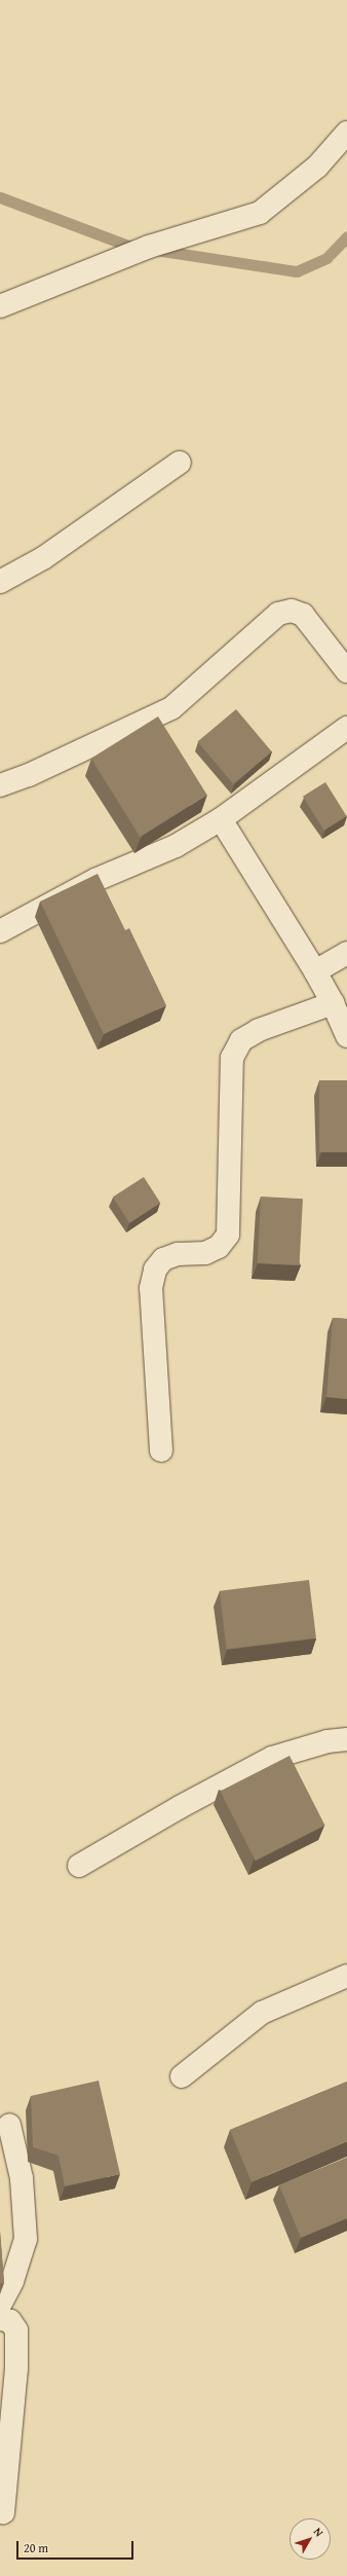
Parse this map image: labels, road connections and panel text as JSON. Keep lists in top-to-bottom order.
{
  "scale_bar": "20 m",
  "north": "top right"
}
